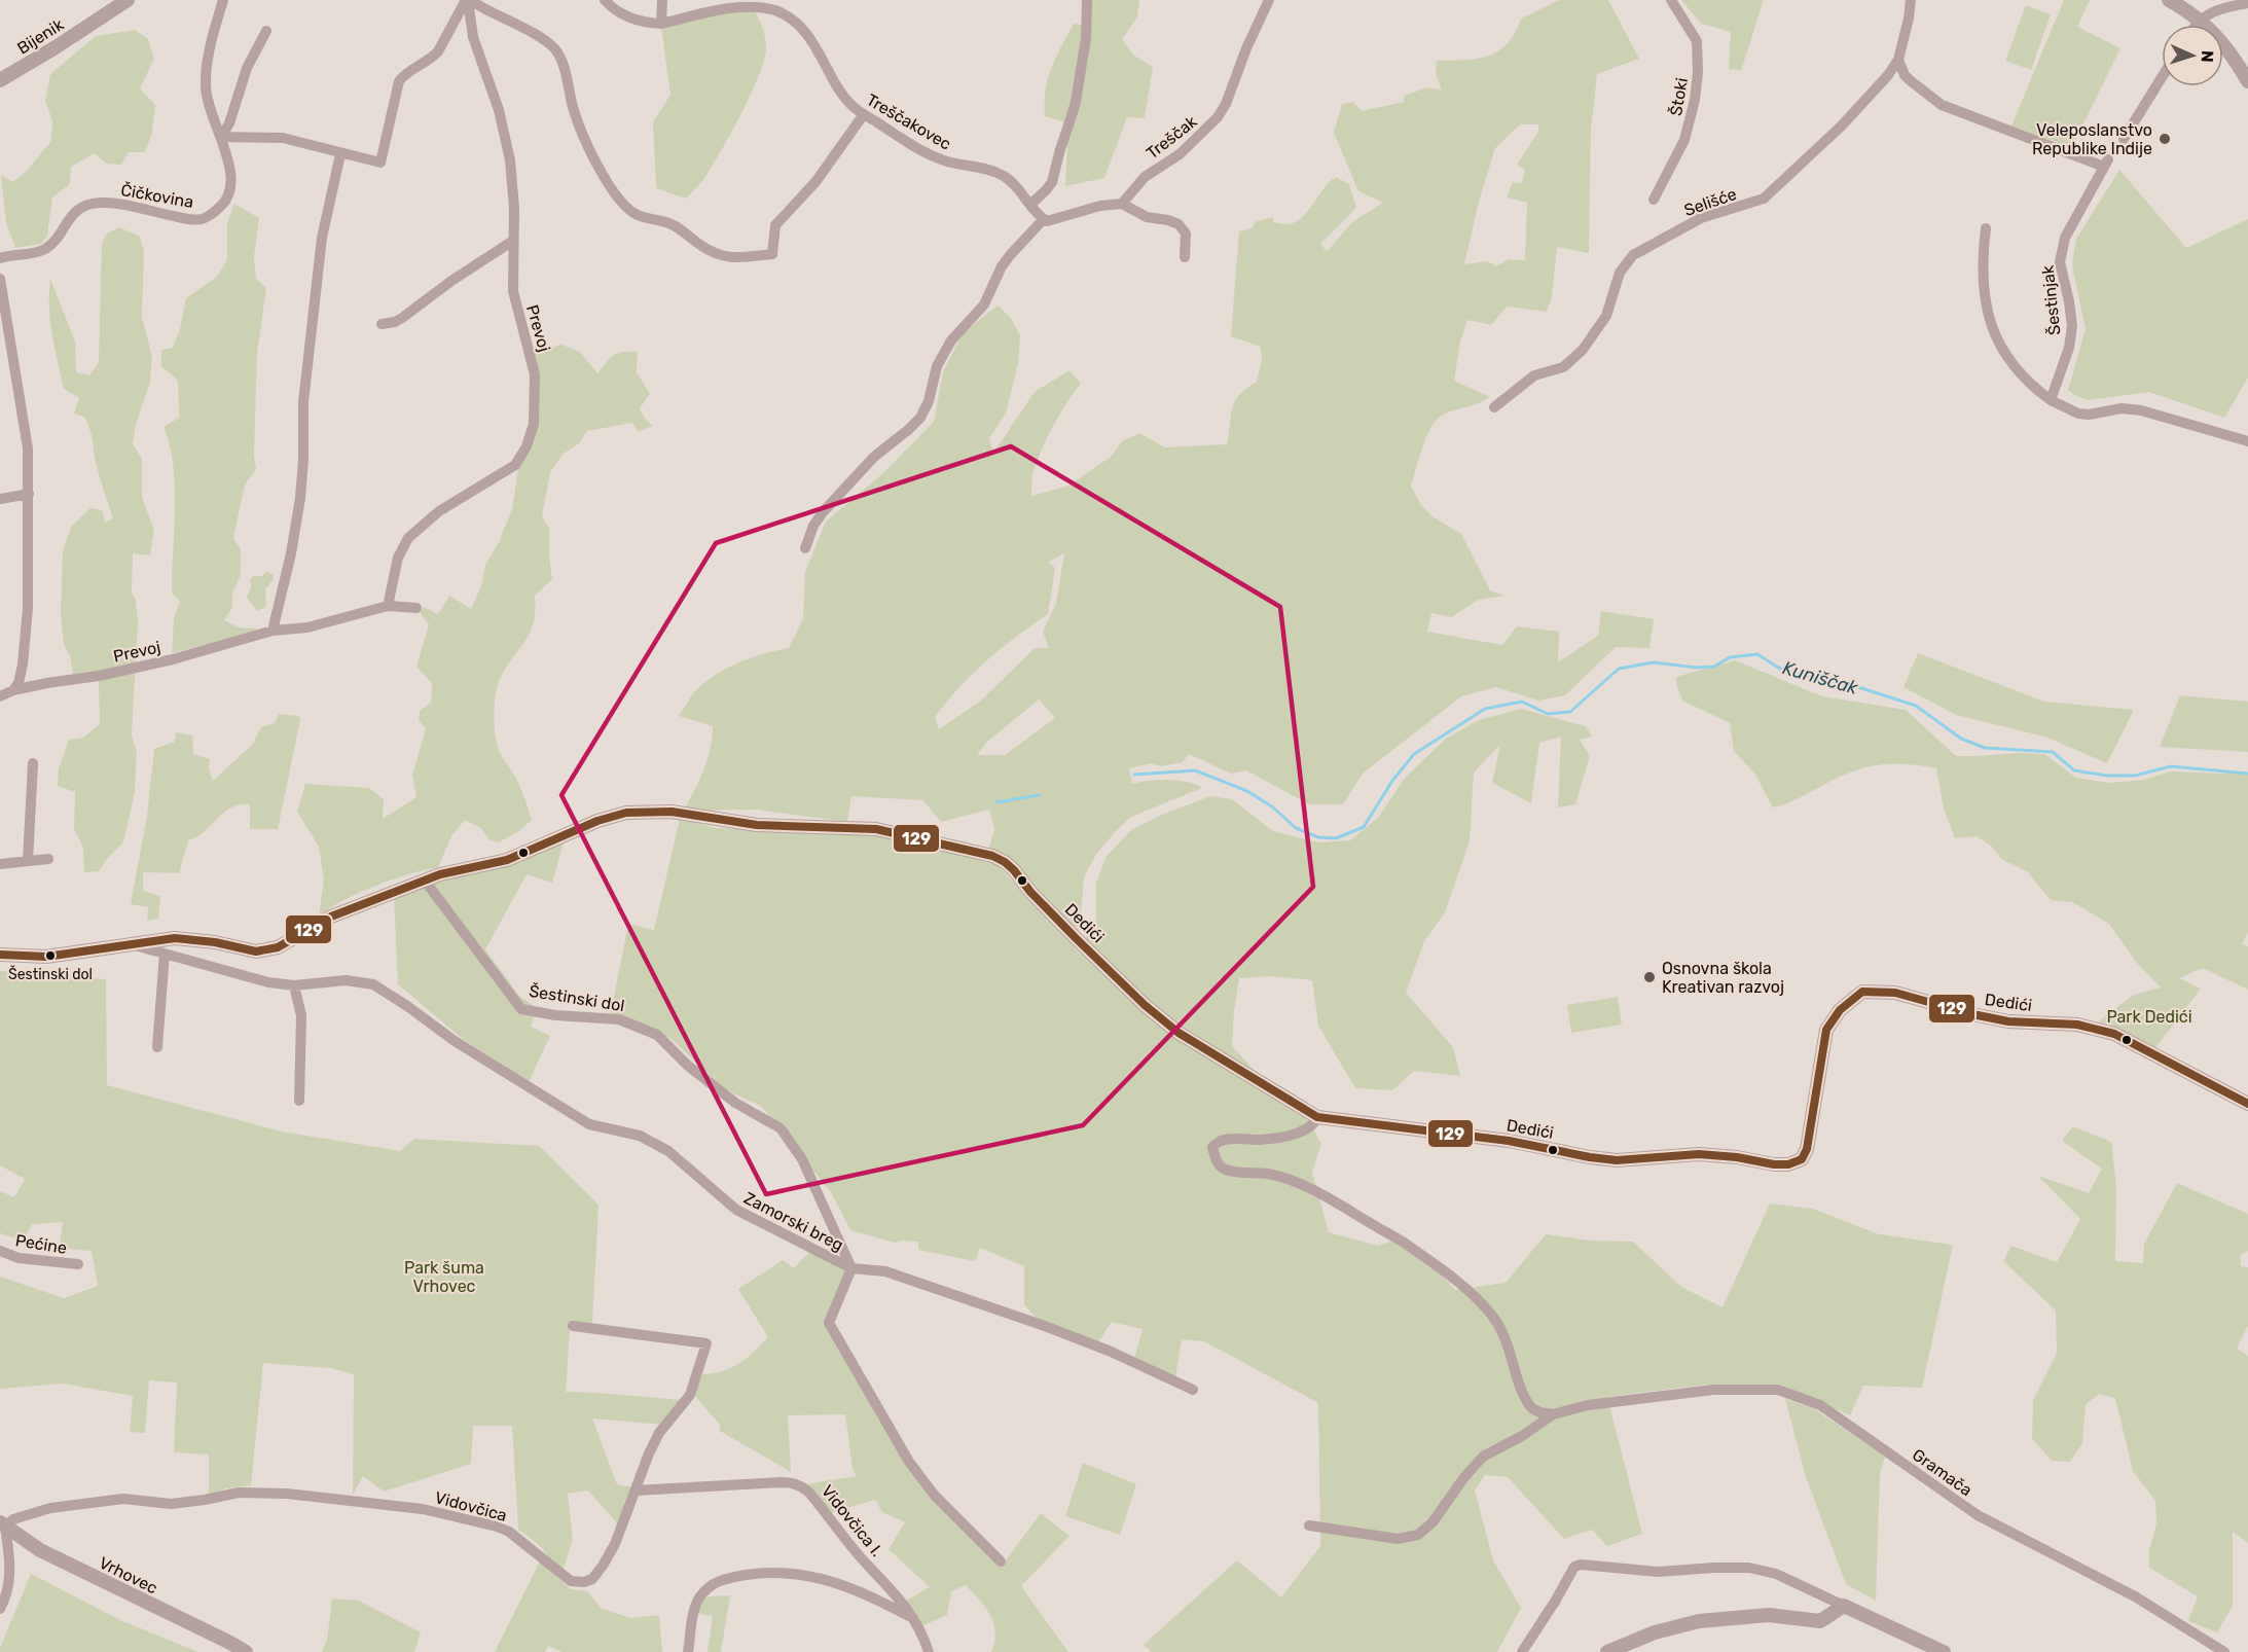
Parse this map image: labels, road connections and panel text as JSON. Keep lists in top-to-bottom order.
{
  "streets": {
    "street": [
      "Bijenik",
      "Štoki",
      "Treščakovec",
      "Treščak",
      "Čičkovina",
      "Selišće",
      "Šestinjak",
      "Prevoj",
      "Dedići",
      "Šestinski dol",
      "Zamorski breg",
      "Pećine",
      "Gramača",
      "Vidovčica",
      "Vidovčica I.",
      "Vrhovec"
    ]
  },
  "crossings": [
    ["Selišće", "Šestinjak"],
    ["Dedići", "Šestinski dol"],
    ["Šestinski dol", "Zamorski breg"],
    ["Vidovčica", "Vidovčica I."],
    ["Vidovčica", "Vrhovec"]
  ],
  "water": ["Kuniščak"],
  "parks": ["Park Dedići", "Park šuma Vrhovec"],
  "places": ["Veleposlanstvo Republike Indije", "Šestinski dol", "Osnovna škola Kreativan razvoj"],
  "lines": ["transit line 129"],
  "north": "right"
}
